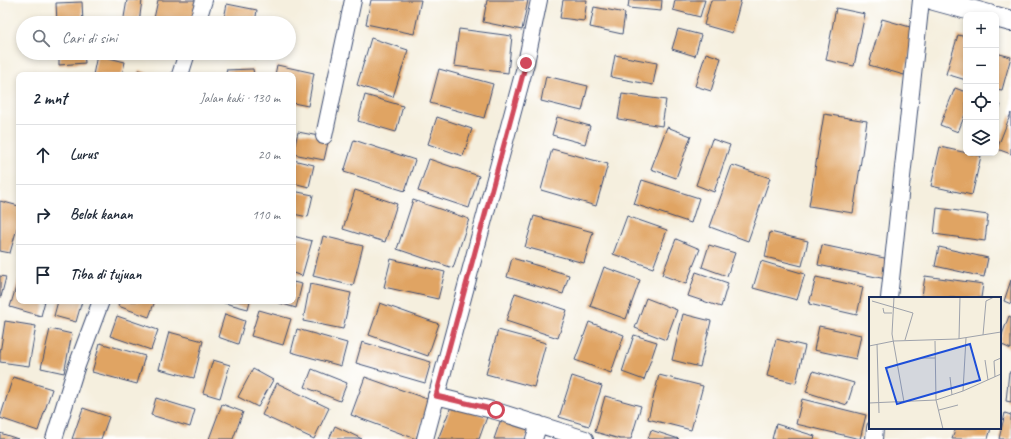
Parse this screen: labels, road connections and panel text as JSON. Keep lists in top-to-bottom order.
{
  "page": {
    "map_buttons": ["+", "−"],
    "search": "Cari di sini",
    "heading": ["2 mnt", "Jalan kaki · 130 m"],
    "list": [
      ["Lurus", "20 m"],
      ["Belok kanan", "110 m"],
      "Tiba di tujuan"
    ]
  }
}
